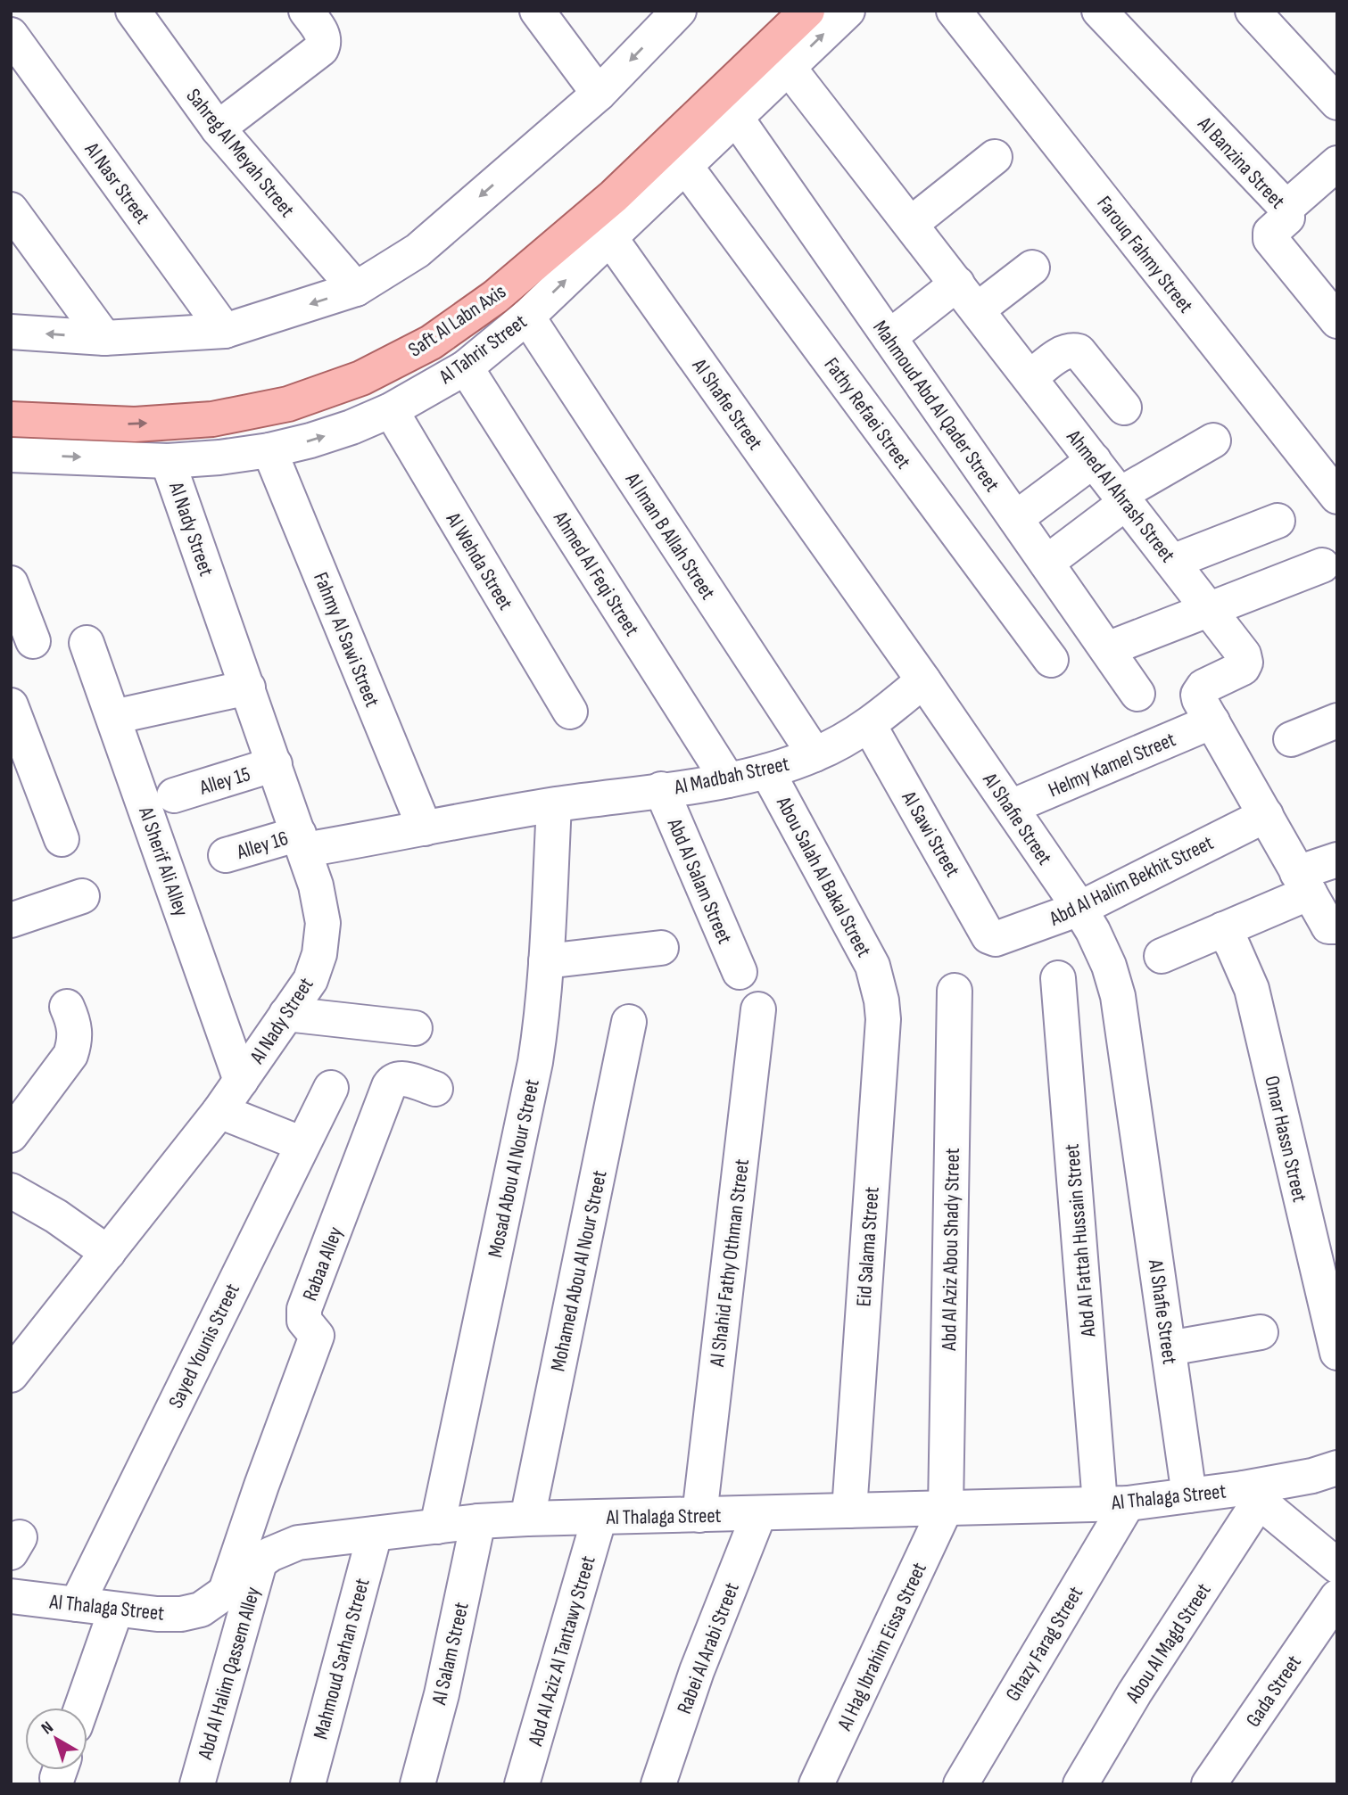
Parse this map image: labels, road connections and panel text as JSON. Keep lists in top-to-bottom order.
{
  "streets": {
    "main road": ["Saft Al Labn Axis"],
    "street": [
      "Sahreg Al Meyah Street",
      "Al Banzina Street",
      "Al Nasr Street",
      "Farouq Fahmy Street",
      "Al Tahrir Street",
      "Al Shafie Street",
      "Mahmoud Abd Al Qader Street",
      "Fathy Refaei Street",
      "Ahmed Al Ahrash Street",
      "Al Nady Street",
      "Al Iman B Allah Street",
      "Al Wehda Street",
      "Ahmed Al Feqi Street",
      "Fahmy Al Sawi Street",
      "Helmy Kamel Street",
      "Al Madbah Street",
      "Alley 15",
      "Al Sawi Street",
      "Alley 16",
      "Al Sherif Ali Alley",
      "Abou Salah Al Bakal Street",
      "Abd Al Halim Bekhit Street",
      "Abd Al Salam Street",
      "Omar Hassn Street",
      "Mosad Abou Al Nour Street",
      "Abd Al Fattah Hussain Street",
      "Eid Salama Street",
      "Abd Al Aziz Abou Shady Street",
      "Al Shahid Fathy Othman Street",
      "Rabaa Alley",
      "Mohamed Abou Al Nour Street",
      "Sayed Younis Street",
      "Al Thalaga Street",
      "Abou Al Magd Street",
      "Ghazy Farag Street",
      "Al Hag Ibrahim Eissa Street",
      "Rabei Al Arabi Street",
      "Abd Al Aziz Al Tantawy Street",
      "Al Salam Street",
      "Mahmoud Sarhan Street",
      "Abd Al Halim Qassem Alley",
      "Gada Street"
    ]
  },
  "crossings": [
    ["Al Tahrir Street", "Al Shafie Street"],
    ["Al Tahrir Street", "Mahmoud Abd Al Qader Street"],
    ["Al Tahrir Street", "Fathy Refaei Street"],
    ["Al Tahrir Street", "Ahmed Al Ahrash Street"],
    ["Al Tahrir Street", "Al Nady Street"],
    ["Al Tahrir Street", "Al Iman B Allah Street"],
    ["Al Tahrir Street", "Al Wehda Street"],
    ["Al Tahrir Street", "Ahmed Al Feqi Street"],
    ["Al Tahrir Street", "Fahmy Al Sawi Street"],
    ["Al Shafie Street", "Helmy Kamel Street"],
    ["Al Shafie Street", "Al Madbah Street"],
    ["Al Shafie Street", "Abd Al Halim Bekhit Street"],
    ["Al Shafie Street", "Al Thalaga Street"],
    ["Ahmed Al Ahrash Street", "Helmy Kamel Street"],
    ["Ahmed Al Ahrash Street", "Abd Al Halim Bekhit Street"],
    ["Al Nady Street", "Alley 15"],
    ["Al Nady Street", "Alley 16"],
    ["Al Nady Street", "Al Sherif Ali Alley"],
    ["Al Iman B Allah Street", "Al Madbah Street"],
    ["Ahmed Al Feqi Street", "Al Madbah Street"],
    ["Fahmy Al Sawi Street", "Al Madbah Street"],
    ["Fahmy Al Sawi Street", "Alley 16"],
    ["Al Madbah Street", "Al Sawi Street"],
    ["Al Madbah Street", "Alley 16"],
    ["Al Madbah Street", "Abou Salah Al Bakal Street"],
    ["Al Madbah Street", "Abd Al Salam Street"],
    ["Al Madbah Street", "Mosad Abou Al Nour Street"],
    ["Al Sawi Street", "Abd Al Halim Bekhit Street"],
    ["Abou Salah Al Bakal Street", "Eid Salama Street"],
    ["Mosad Abou Al Nour Street", "Al Thalaga Street"],
    ["Abd Al Fattah Hussain Street", "Al Thalaga Street"],
    ["Abd Al Fattah Hussain Street", "Ghazy Farag Street"],
    ["Eid Salama Street", "Al Thalaga Street"],
    ["Abd Al Aziz Abou Shady Street", "Al Thalaga Street"],
    ["Abd Al Aziz Abou Shady Street", "Al Hag Ibrahim Eissa Street"],
    ["Al Shahid Fathy Othman Street", "Al Thalaga Street"],
    ["Rabaa Alley", "Al Thalaga Street"],
    ["Mohamed Abou Al Nour Street", "Al Thalaga Street"],
    ["Sayed Younis Street", "Al Thalaga Street"],
    ["Al Thalaga Street", "Abou Al Magd Street"],
    ["Al Thalaga Street", "Ghazy Farag Street"],
    ["Al Thalaga Street", "Al Hag Ibrahim Eissa Street"],
    ["Al Thalaga Street", "Rabei Al Arabi Street"],
    ["Al Thalaga Street", "Abd Al Aziz Al Tantawy Street"],
    ["Al Thalaga Street", "Al Salam Street"],
    ["Al Thalaga Street", "Mahmoud Sarhan Street"],
    ["Al Thalaga Street", "Abd Al Halim Qassem Alley"]
  ],
  "north": "top left"
}
